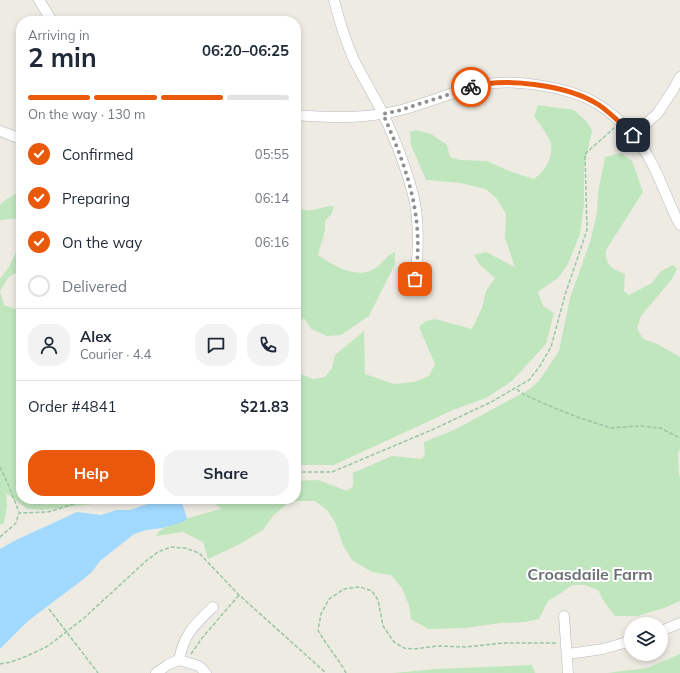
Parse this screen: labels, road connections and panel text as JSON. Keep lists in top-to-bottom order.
{
  "districts": ["Croasdaile Farm"],
  "page": {
    "heading": ["2 min", "Arriving in", "06:20–06:25"],
    "panel": [
      "Alex",
      "Courier · 4.4",
      "Order #4841",
      "$21.83"
    ],
    "bar": "On the way · 130 m",
    "list": [
      ["Confirmed", "05:55"],
      ["Preparing", "06:14"],
      ["On the way", "06:16"],
      "Delivered"
    ],
    "buttons": ["Help", "Share"]
  }
}
